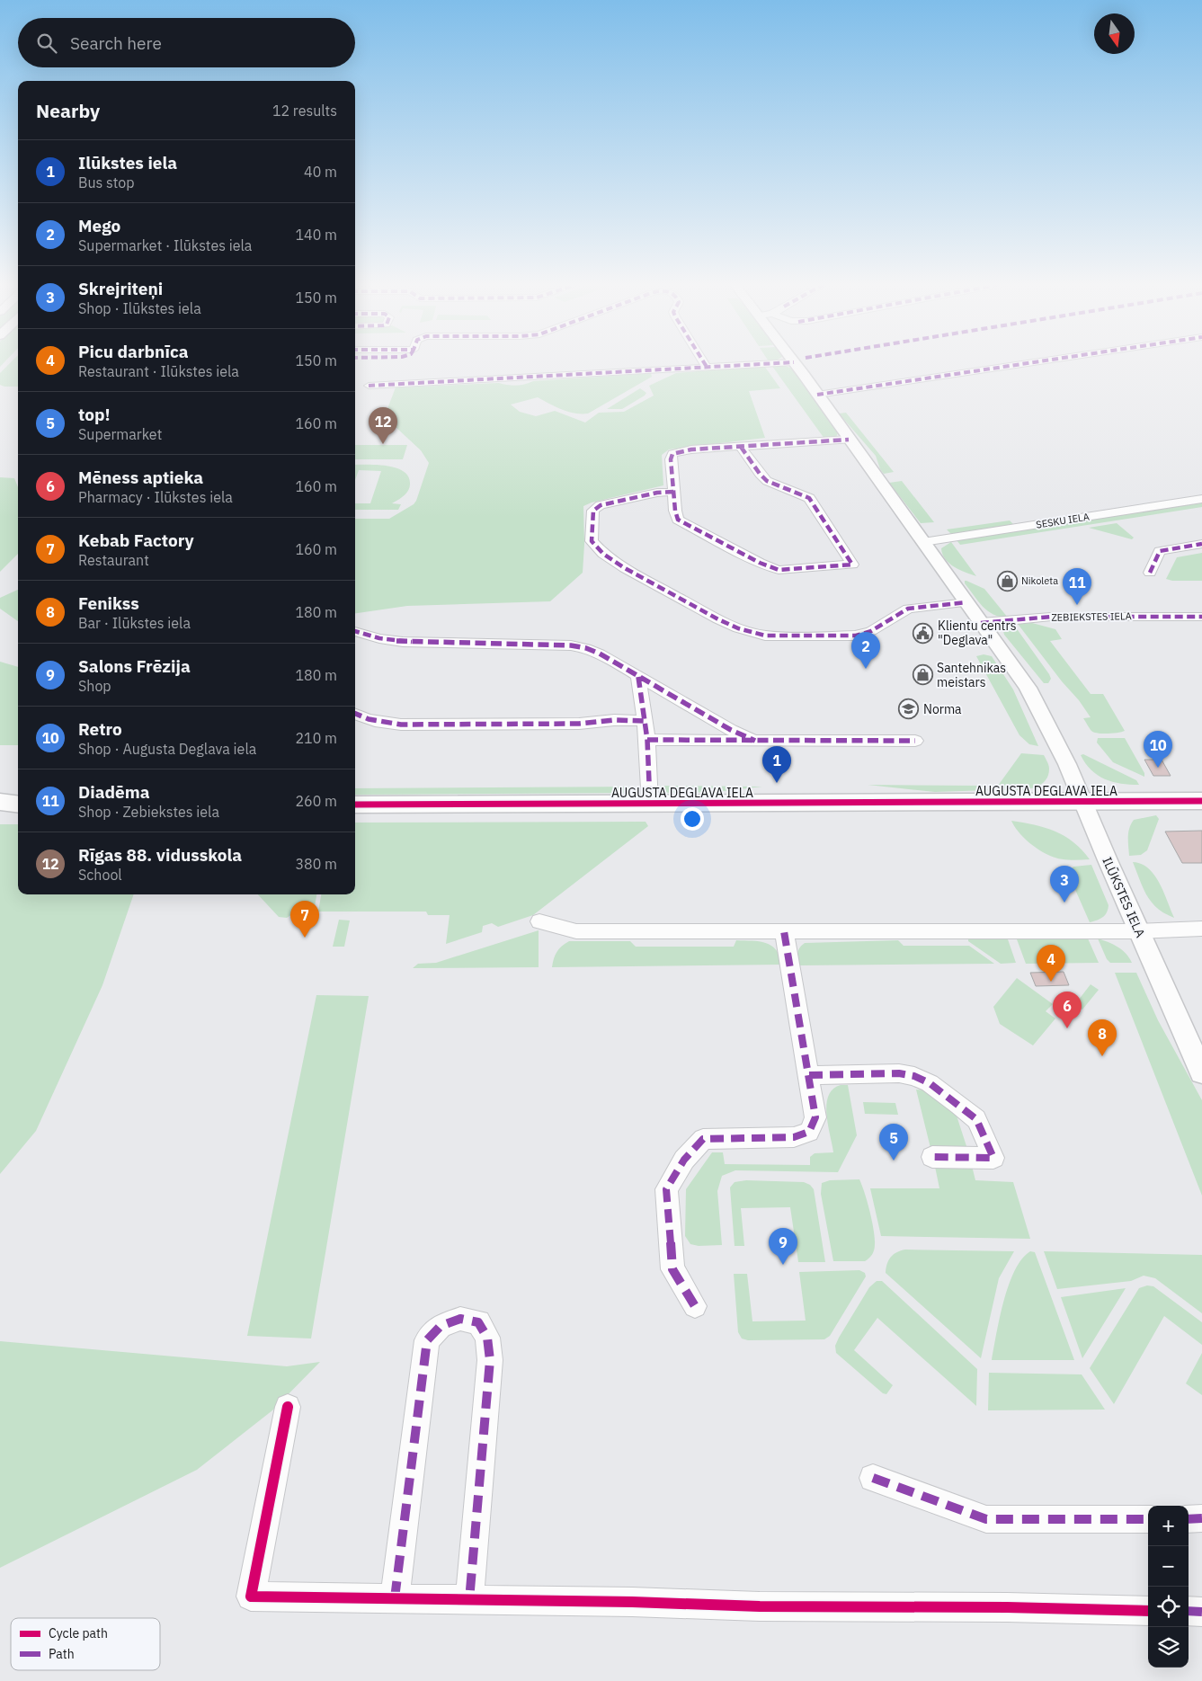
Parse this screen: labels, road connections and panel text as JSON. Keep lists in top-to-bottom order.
{
  "streets": {
    "main road": ["AUGUSTA DEGLAVA IELA"],
    "street": ["SESKU IELA", "ZEBIEKSTES IELA", "ILŪKSTES IELA"]
  },
  "crossings": [
    ["SESKU IELA", "ILŪKSTES IELA"],
    ["ZEBIEKSTES IELA", "ILŪKSTES IELA"],
    ["AUGUSTA DEGLAVA IELA", "ILŪKSTES IELA"]
  ],
  "places": {
    "shop": ["Nikoleta", "Santehnikas meistars"],
    "public building": ["Klientu centrs \"Deglava\""],
    "school or university": ["Norma"]
  },
  "legend": ["Cycle path", "Path"],
  "north": "bottom",
  "page": {
    "search": "Search here",
    "heading": ["Nearby", "12 results"],
    "list": [
      {
        "mark": "1",
        "name": "Ilūkstes iela",
        "note": "Bus stop",
        "value": "40 m"
      },
      {
        "mark": "2",
        "name": "Mego",
        "note": "Supermarket · Ilūkstes iela",
        "value": "140 m"
      },
      {
        "mark": "3",
        "name": "Skrejriteņi",
        "note": "Shop · Ilūkstes iela",
        "value": "150 m"
      },
      {
        "mark": "4",
        "name": "Picu darbnīca",
        "note": "Restaurant · Ilūkstes iela",
        "value": "150 m"
      },
      {
        "mark": "5",
        "name": "top!",
        "note": "Supermarket",
        "value": "160 m"
      },
      {
        "mark": "6",
        "name": "Mēness aptieka",
        "note": "Pharmacy · Ilūkstes iela",
        "value": "160 m"
      },
      {
        "mark": "7",
        "name": "Kebab Factory",
        "note": "Restaurant",
        "value": "160 m"
      },
      {
        "mark": "8",
        "name": "Fenikss",
        "note": "Bar · Ilūkstes iela",
        "value": "180 m"
      },
      {
        "mark": "9",
        "name": "Salons Frēzija",
        "note": "Shop",
        "value": "180 m"
      },
      {
        "mark": "10",
        "name": "Retro",
        "note": "Shop · Augusta Deglava iela",
        "value": "210 m"
      },
      {
        "mark": "11",
        "name": "Diadēma",
        "note": "Shop · Zebiekstes iela",
        "value": "260 m"
      },
      {
        "mark": "12",
        "name": "Rīgas 88. vidusskola",
        "note": "School",
        "value": "380 m"
      }
    ],
    "pins": [
      "12",
      "11",
      "2",
      "10",
      "1",
      "3",
      "7",
      "4",
      "6",
      "8",
      "5",
      "9"
    ],
    "map_buttons": ["+", "−"]
  }
}
